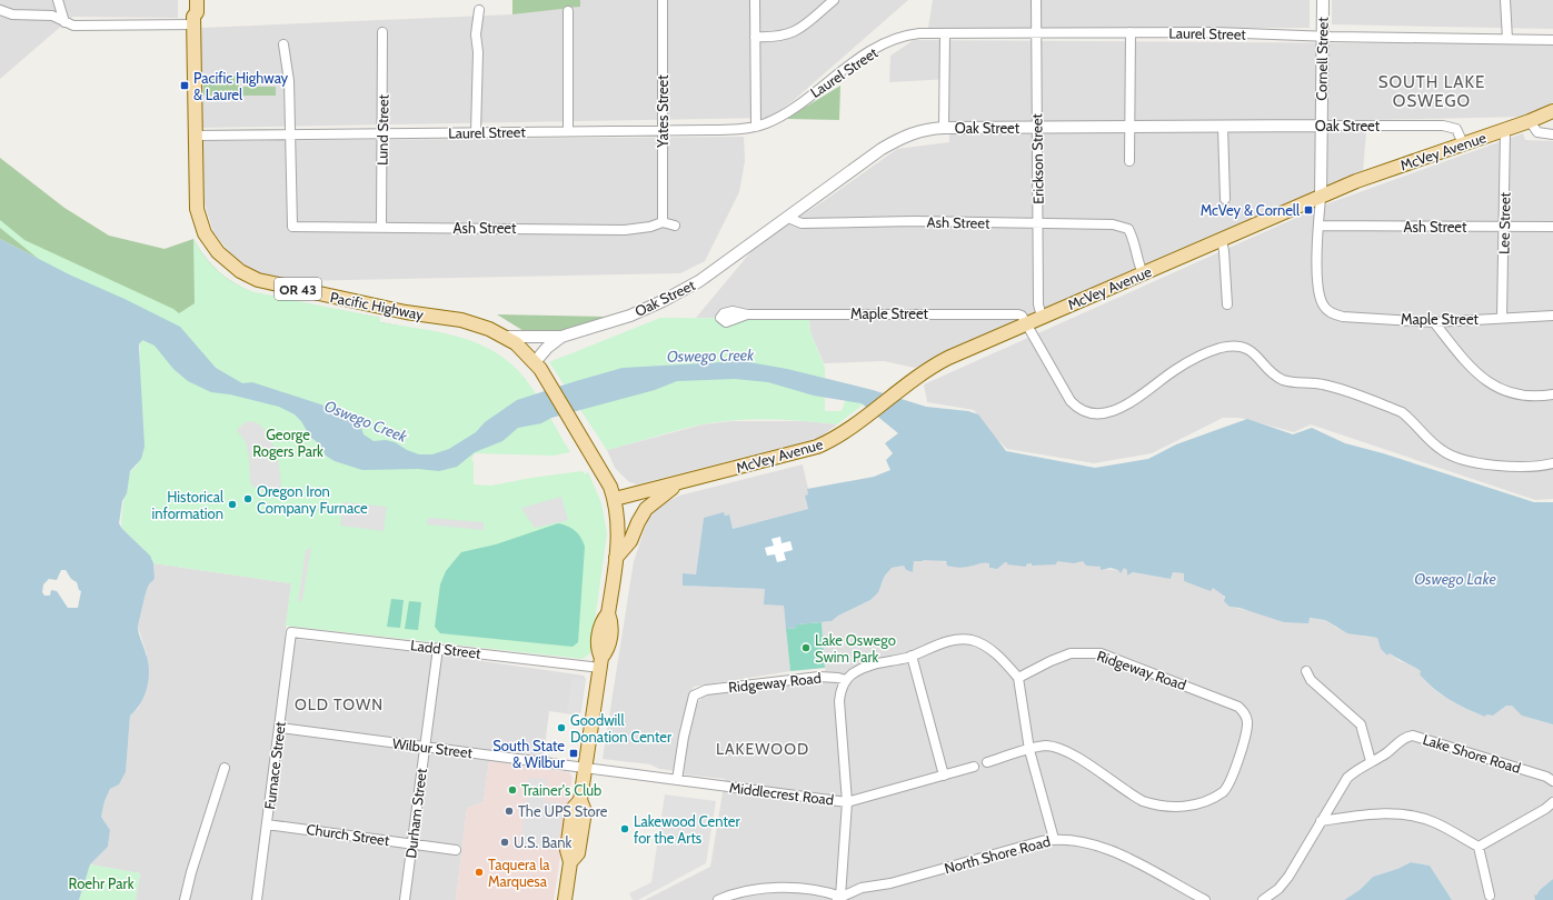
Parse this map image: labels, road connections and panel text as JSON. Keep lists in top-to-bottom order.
{
  "streets": {
    "main road": ["McVey Avenue", "OR 43", "Pacific Highway"],
    "street": [
      "Laurel Street",
      "Cornell Street",
      "Yates Street",
      "Oak Street",
      "Lund Street",
      "Erickson Street",
      "Ash Street",
      "Lee Street",
      "Maple Street",
      "Ladd Street",
      "Ridgeway Road",
      "Wilbur Street",
      "Lake Shore Road",
      "Furnace Street",
      "Middlecrest Road",
      "Durham Street",
      "Church Street",
      "North Shore Road"
    ]
  },
  "crossings": [
    ["Laurel Street", "Cornell Street"],
    ["Laurel Street", "Yates Street"],
    ["Laurel Street", "Lund Street"],
    ["Laurel Street", "Erickson Street"],
    ["Laurel Street", "Ash Street"],
    ["Laurel Street", "Pacific Highway"],
    ["Cornell Street", "Oak Street"],
    ["Cornell Street", "McVey Avenue"],
    ["Yates Street", "Ash Street"],
    ["Oak Street", "McVey Avenue"],
    ["Oak Street", "Erickson Street"],
    ["Oak Street", "Ash Street"],
    ["Oak Street", "Pacific Highway"],
    ["Lund Street", "Ash Street"],
    ["McVey Avenue", "Erickson Street"],
    ["McVey Avenue", "Ash Street"],
    ["McVey Avenue", "Lee Street"],
    ["McVey Avenue", "OR 43"],
    ["McVey Avenue", "Pacific Highway"],
    ["McVey Avenue", "Maple Street"],
    ["Erickson Street", "Ash Street"],
    ["Ash Street", "Lee Street"],
    ["Ash Street", "Maple Street"],
    ["Lee Street", "Maple Street"],
    ["OR 43", "Pacific Highway"],
    ["OR 43", "Ladd Street"],
    ["OR 43", "Wilbur Street"],
    ["OR 43", "Middlecrest Road"],
    ["Ladd Street", "Furnace Street"],
    ["Ladd Street", "Durham Street"],
    ["Ridgeway Road", "Middlecrest Road"],
    ["Wilbur Street", "Furnace Street"],
    ["Wilbur Street", "Middlecrest Road"],
    ["Wilbur Street", "Durham Street"],
    ["Furnace Street", "Church Street"],
    ["Durham Street", "Church Street"]
  ],
  "districts": ["SOUTH LAKE OSWEGO", "OLD TOWN", "LAKEWOOD"],
  "water": ["Oswego Creek", "Oswego Lake"],
  "parks": ["George Rogers Park", "Roehr Park"],
  "places": {
    "transit": ["Pacific Highway & Laurel", "McVey & Cornell", "South State & Wilbur"],
    "other": [
      "Oregon Iron Company Furnace",
      "Historical information",
      "Lake Oswego Swim Park",
      "Goodwill Donation Center",
      "Trainer's Club",
      "The UPS Store",
      "Lakewood Center for the Arts",
      "U.S. Bank",
      "Taquera la Marquesa"
    ]
  }
}
